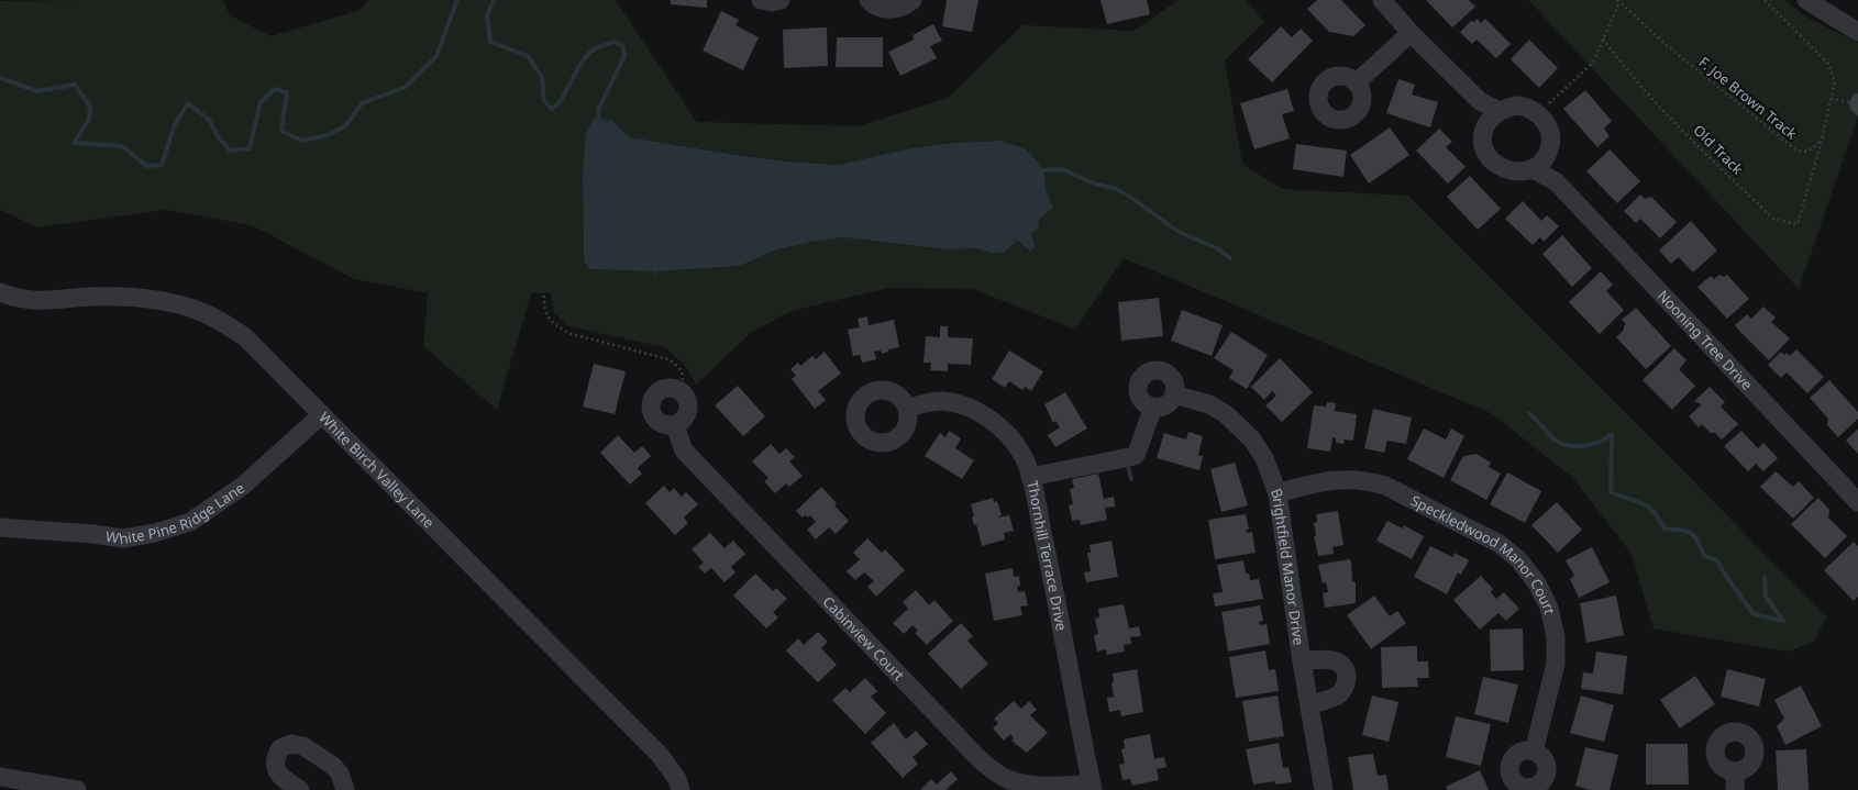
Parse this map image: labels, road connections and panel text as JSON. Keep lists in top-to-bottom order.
{
  "streets": {
    "street": [
      "Nooning Tree Drive",
      "White Birch Valley Lane",
      "White Pine Ridge Lane",
      "Thornhill Terrace Drive",
      "Speckledwood Manor Court",
      "Brightfield Manor Drive",
      "Cabinview Court"
    ],
    "path": ["F. Joe Brown Track", "Old Track"]
  },
  "crossings": [
    ["F. Joe Brown Track", "Old Track"],
    ["White Birch Valley Lane", "White Pine Ridge Lane"],
    ["Thornhill Terrace Drive", "Cabinview Court"],
    ["Speckledwood Manor Court", "Brightfield Manor Drive"]
  ]
}
